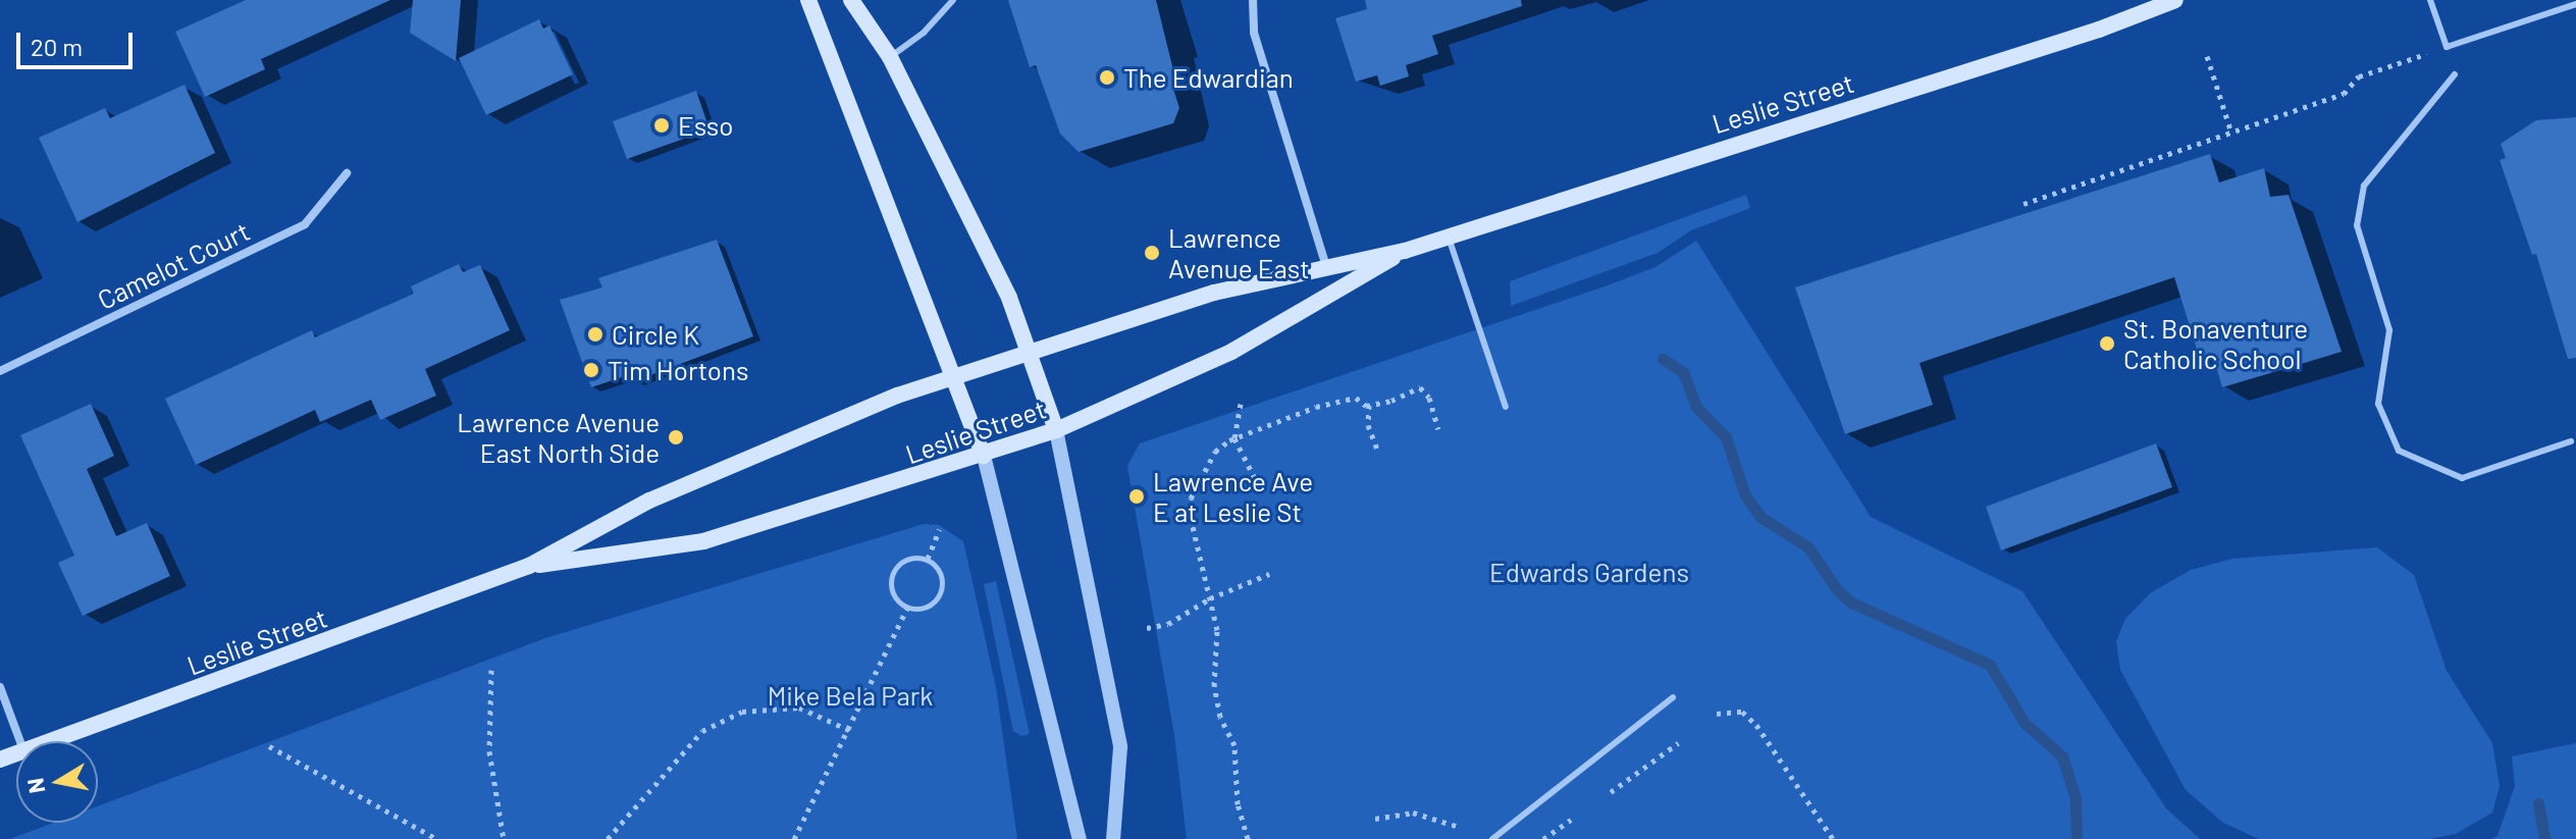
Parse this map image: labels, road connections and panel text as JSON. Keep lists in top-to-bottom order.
{
  "streets": {
    "main road": ["Leslie Street"],
    "street": ["Camelot Court"]
  },
  "parks": ["Edwards Gardens", "Mike Bela Park"],
  "places": [
    "The Edwardian",
    "Esso",
    "Lawrence Avenue East",
    "Circle K",
    "St. Bonaventure Catholic School",
    "Tim Hortons",
    "Lawrence Avenue East North Side",
    "Lawrence Ave E at Leslie St"
  ],
  "scale_bar": "20 m",
  "north": "left"
}
